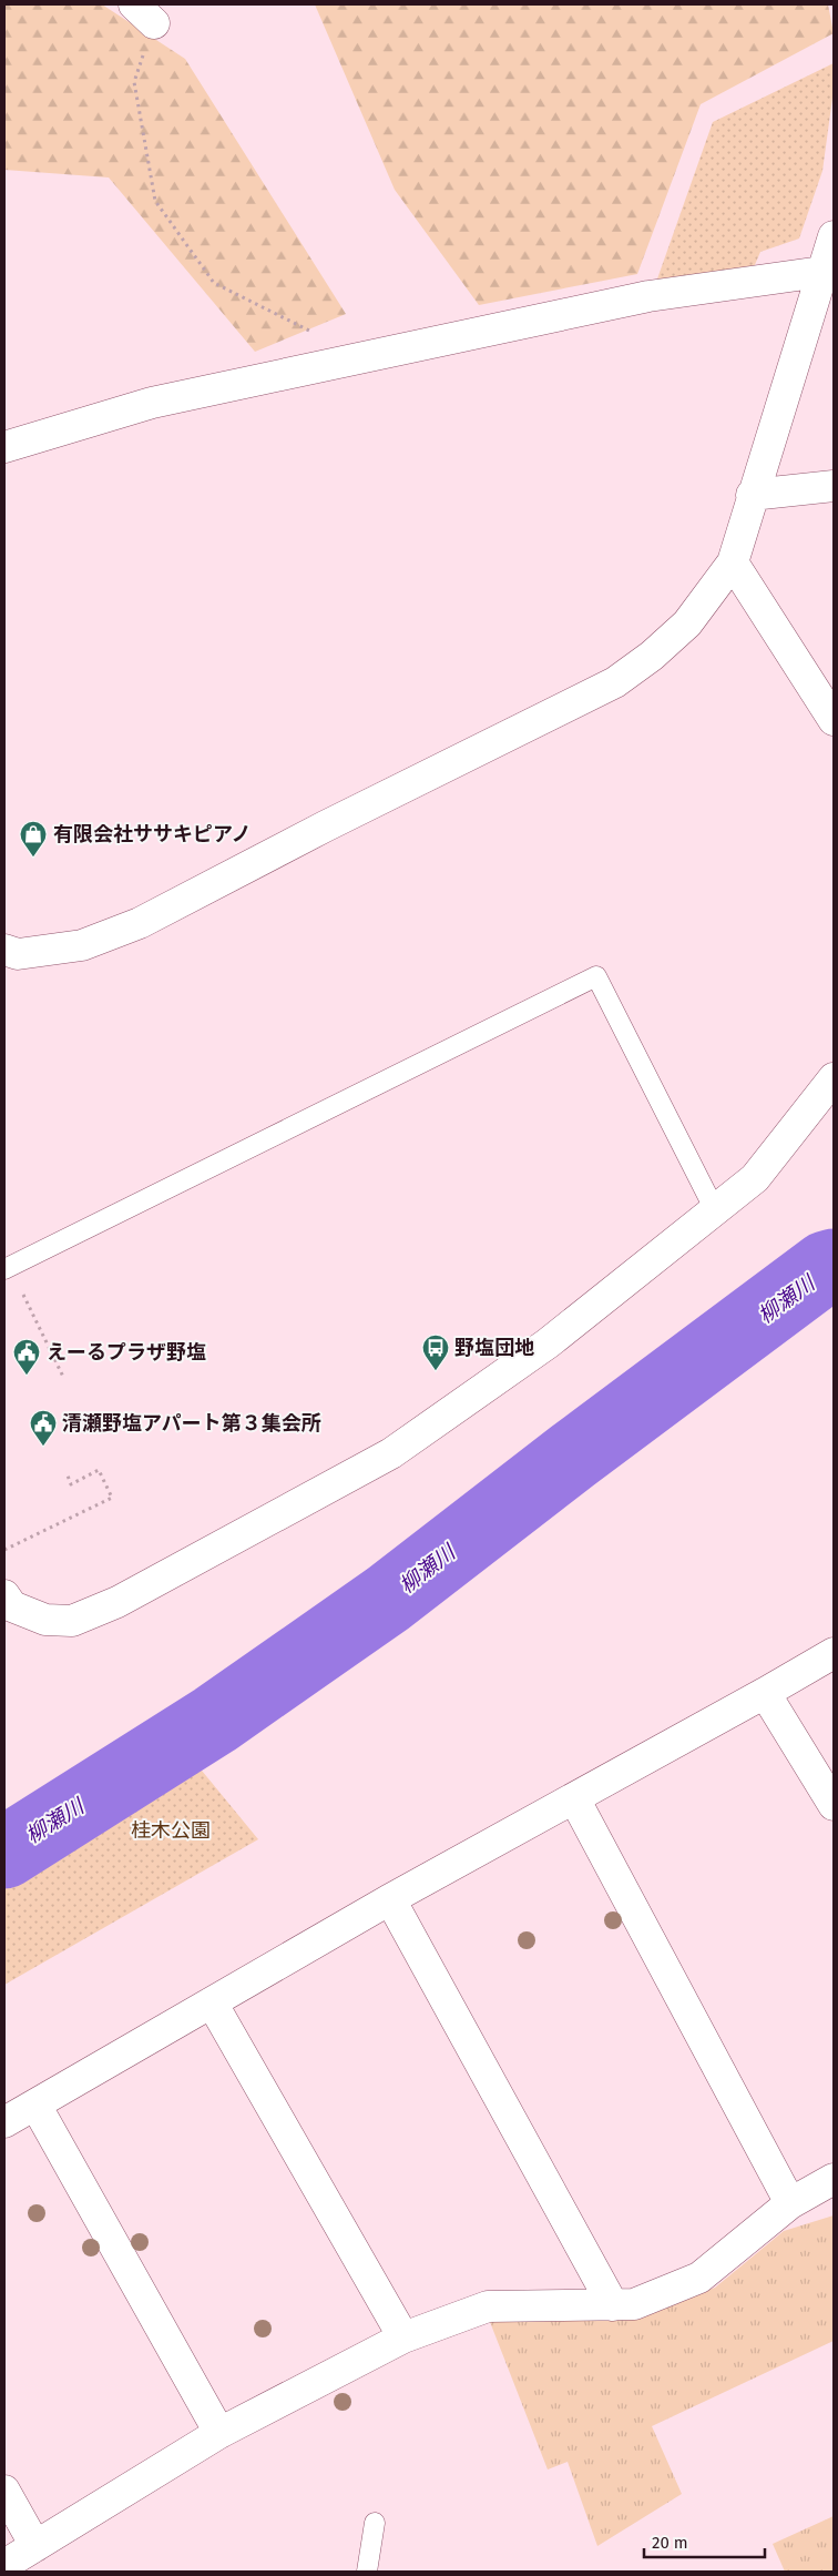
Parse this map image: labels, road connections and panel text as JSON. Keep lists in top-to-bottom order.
{
  "water": ["柳瀬川"],
  "parks": ["桂木公園"],
  "places": {
    "shop": ["有限会社ササキピアノ"],
    "bus stop": ["野塩団地"],
    "public building": ["えーるプラザ野塩", "清瀬野塩アパート第３集会所"]
  },
  "scale_bar": "20 m"
}
